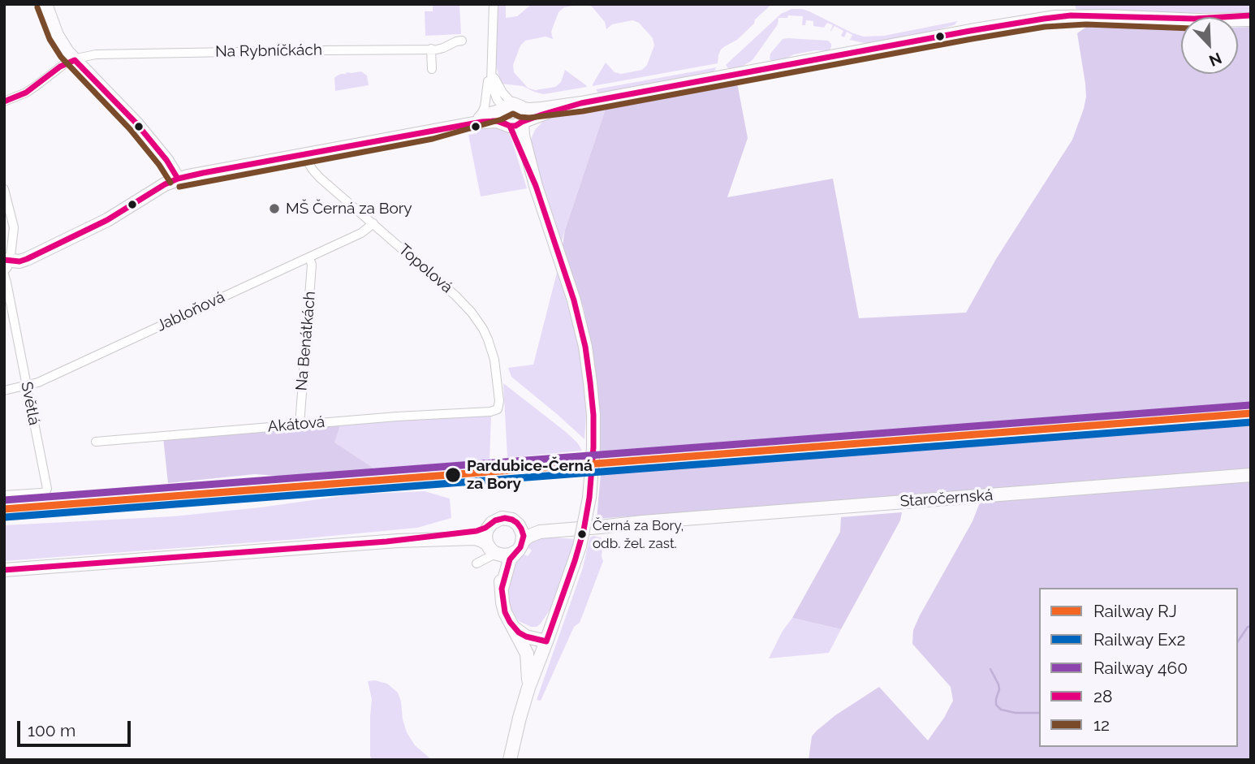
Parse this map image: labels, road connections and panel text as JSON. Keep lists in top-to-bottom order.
{
  "streets": {
    "main road": ["Staročernská"],
    "street": [
      "Na Rybníčkách",
      "Topolová",
      "Jabloňová",
      "Na Benátkách",
      "Světlá",
      "Akátová"
    ]
  },
  "crossings": [
    ["Topolová", "Jabloňová"],
    ["Topolová", "Akátová"],
    ["Jabloňová", "Na Benátkách"],
    ["Jabloňová", "Světlá"],
    ["Na Benátkách", "Akátová"]
  ],
  "places": ["MŠ Černá za Bory", "Pardubice-Černá za Bory", "Černá za Bory, odb. žel. zast."],
  "lines": [
    "transit line 12",
    "transit line 28",
    "rail line 460",
    "rail line RJ",
    "rail line Ex2"
  ],
  "legend": [
    "Railway RJ",
    "Railway Ex2",
    "Railway 460",
    "28",
    "12"
  ],
  "scale_bar": "100 m",
  "north": "bottom right"
}
